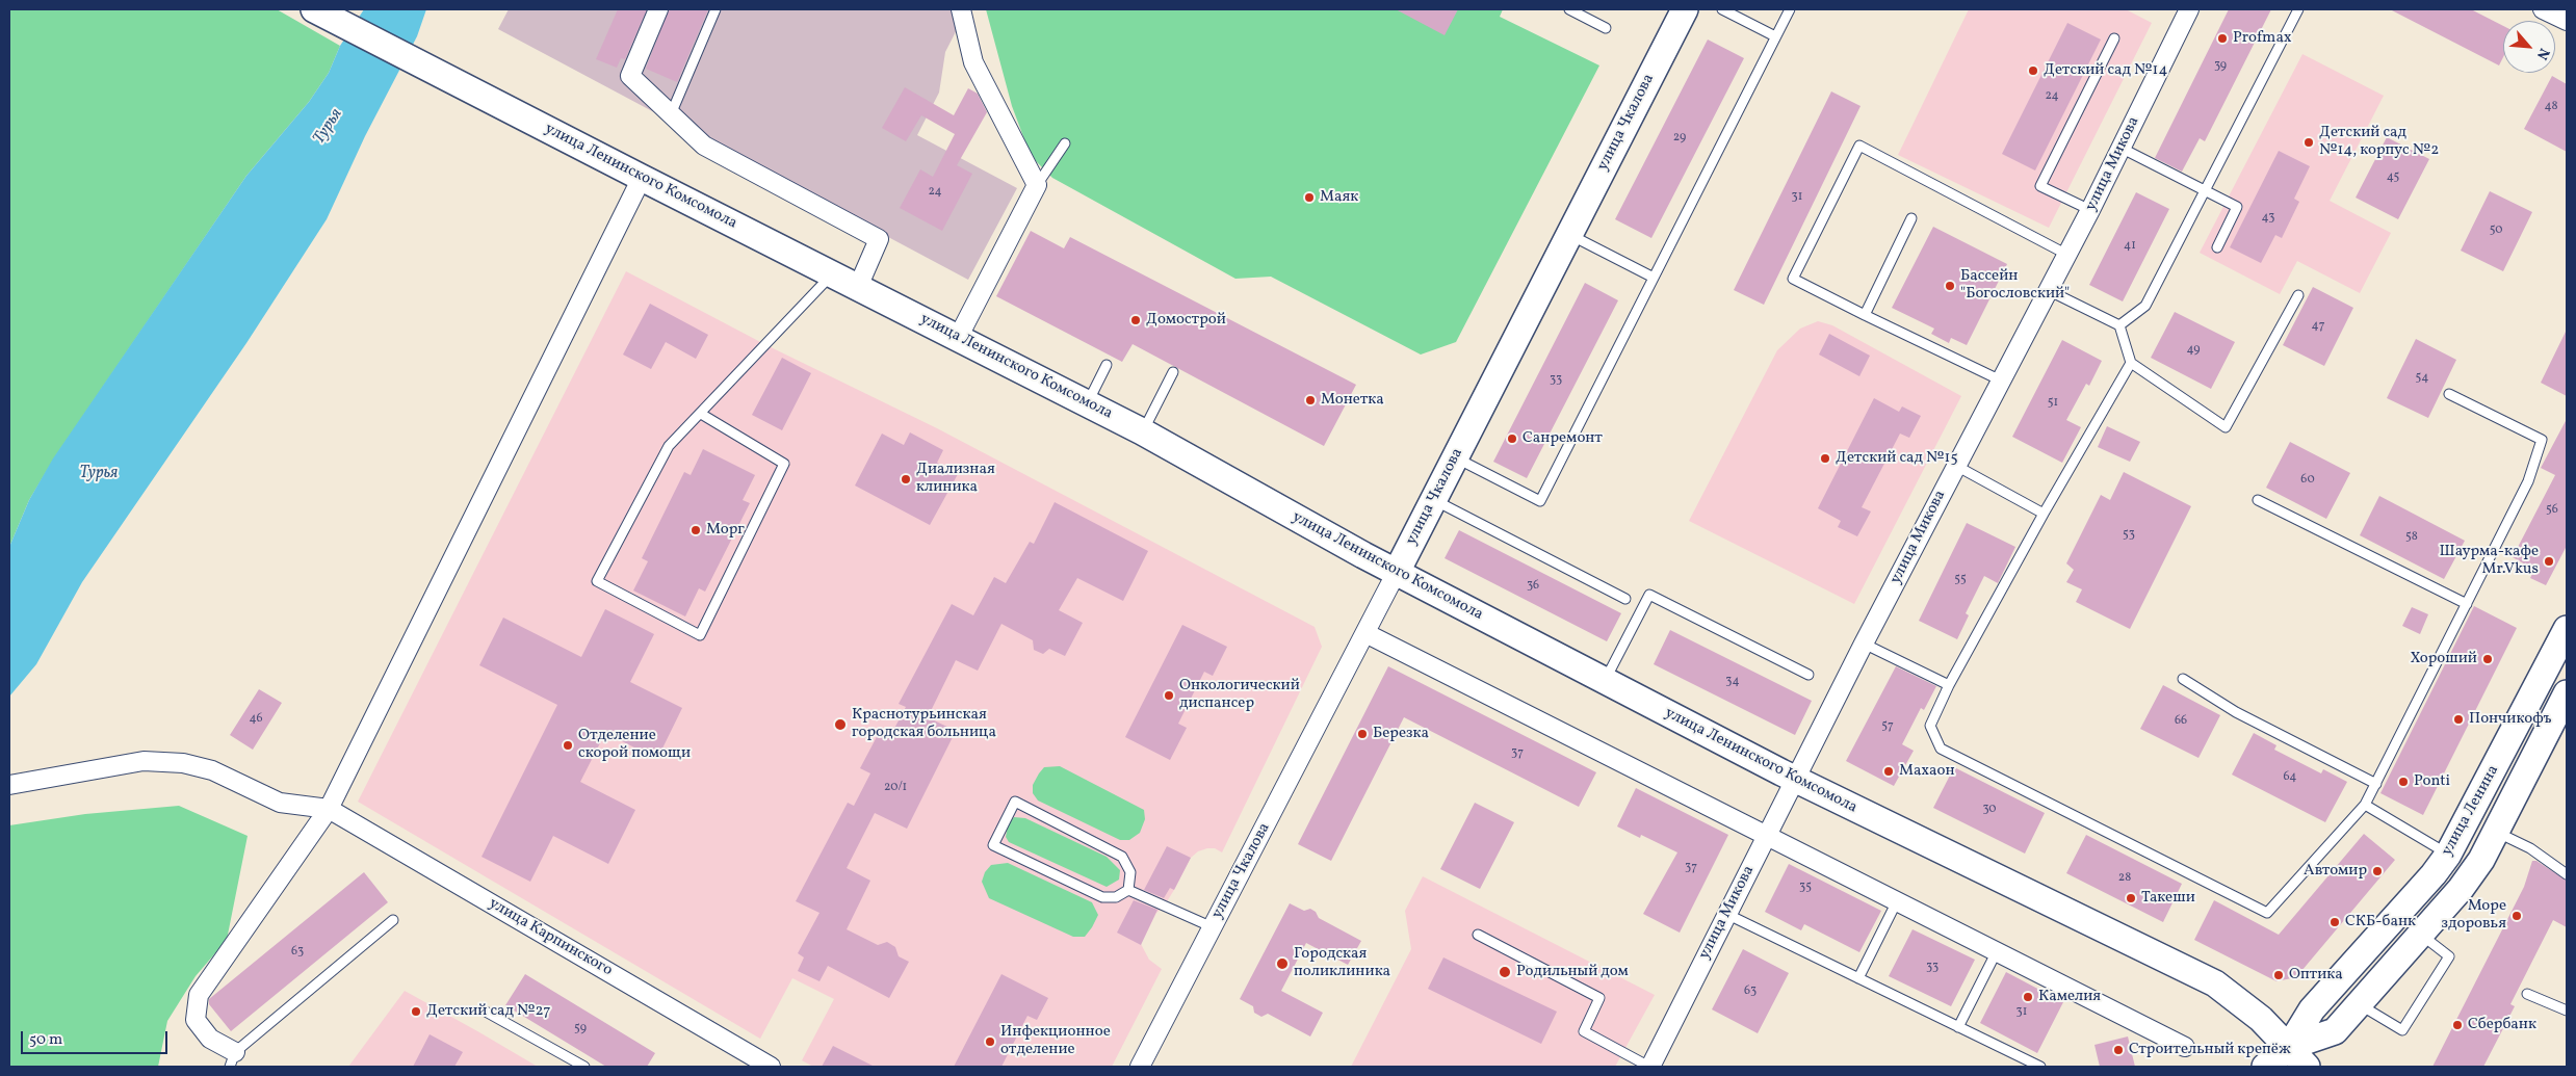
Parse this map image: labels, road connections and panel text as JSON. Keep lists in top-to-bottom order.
{
  "streets": {
    "main road": ["улица Чкалова", "улица Ленинского Комсомола", "улица Ленина"],
    "street": ["улица Микова", "улица Карпинского"]
  },
  "crossings": [
    ["улица Чкалова", "улица Ленинского Комсомола"],
    ["улица Микова", "улица Ленинского Комсомола"],
    ["улица Ленинского Комсомола", "улица Ленина"]
  ],
  "water": ["Турья"],
  "places": [
    "Profmax",
    "Детский сад №14",
    "Детский сад №14, корпус №2",
    "Маяк",
    "Бассейн \"Богословский\"",
    "Домострой",
    "Монетка",
    "Санремонт",
    "Детский сад №15",
    "Диализная клиника",
    "Морг",
    "Шаурма-кафе Mr.Vkus",
    "Хороший",
    "Онкологический диспансер",
    "Пончикофъ",
    "Краснотурьинская городская больница",
    "Березка",
    "Отделение скорой помощи",
    "Махаон",
    "Ponti",
    "Автомир",
    "Такеши",
    "Море здоровья",
    "СКБ-банк",
    "Городская поликлиника",
    "Родильный дом",
    "Оптика",
    "Камелия",
    "Детский сад №27",
    "Сбербанк",
    "Инфекционное отделение",
    "Строительный крепёж"
  ],
  "house_numbers": [
    "39",
    "24",
    "48",
    "29",
    "45",
    "24",
    "31",
    "43",
    "50",
    "41",
    "47",
    "49",
    "54",
    "33",
    "51",
    "60",
    "56",
    "53",
    "58",
    "55",
    "36",
    "34",
    "46",
    "66",
    "57",
    "37",
    "64",
    "20/1",
    "30",
    "37",
    "28",
    "35",
    "63",
    "33",
    "63",
    "31",
    "59"
  ],
  "scale_bar": "50 m",
  "north": "bottom right"
}
